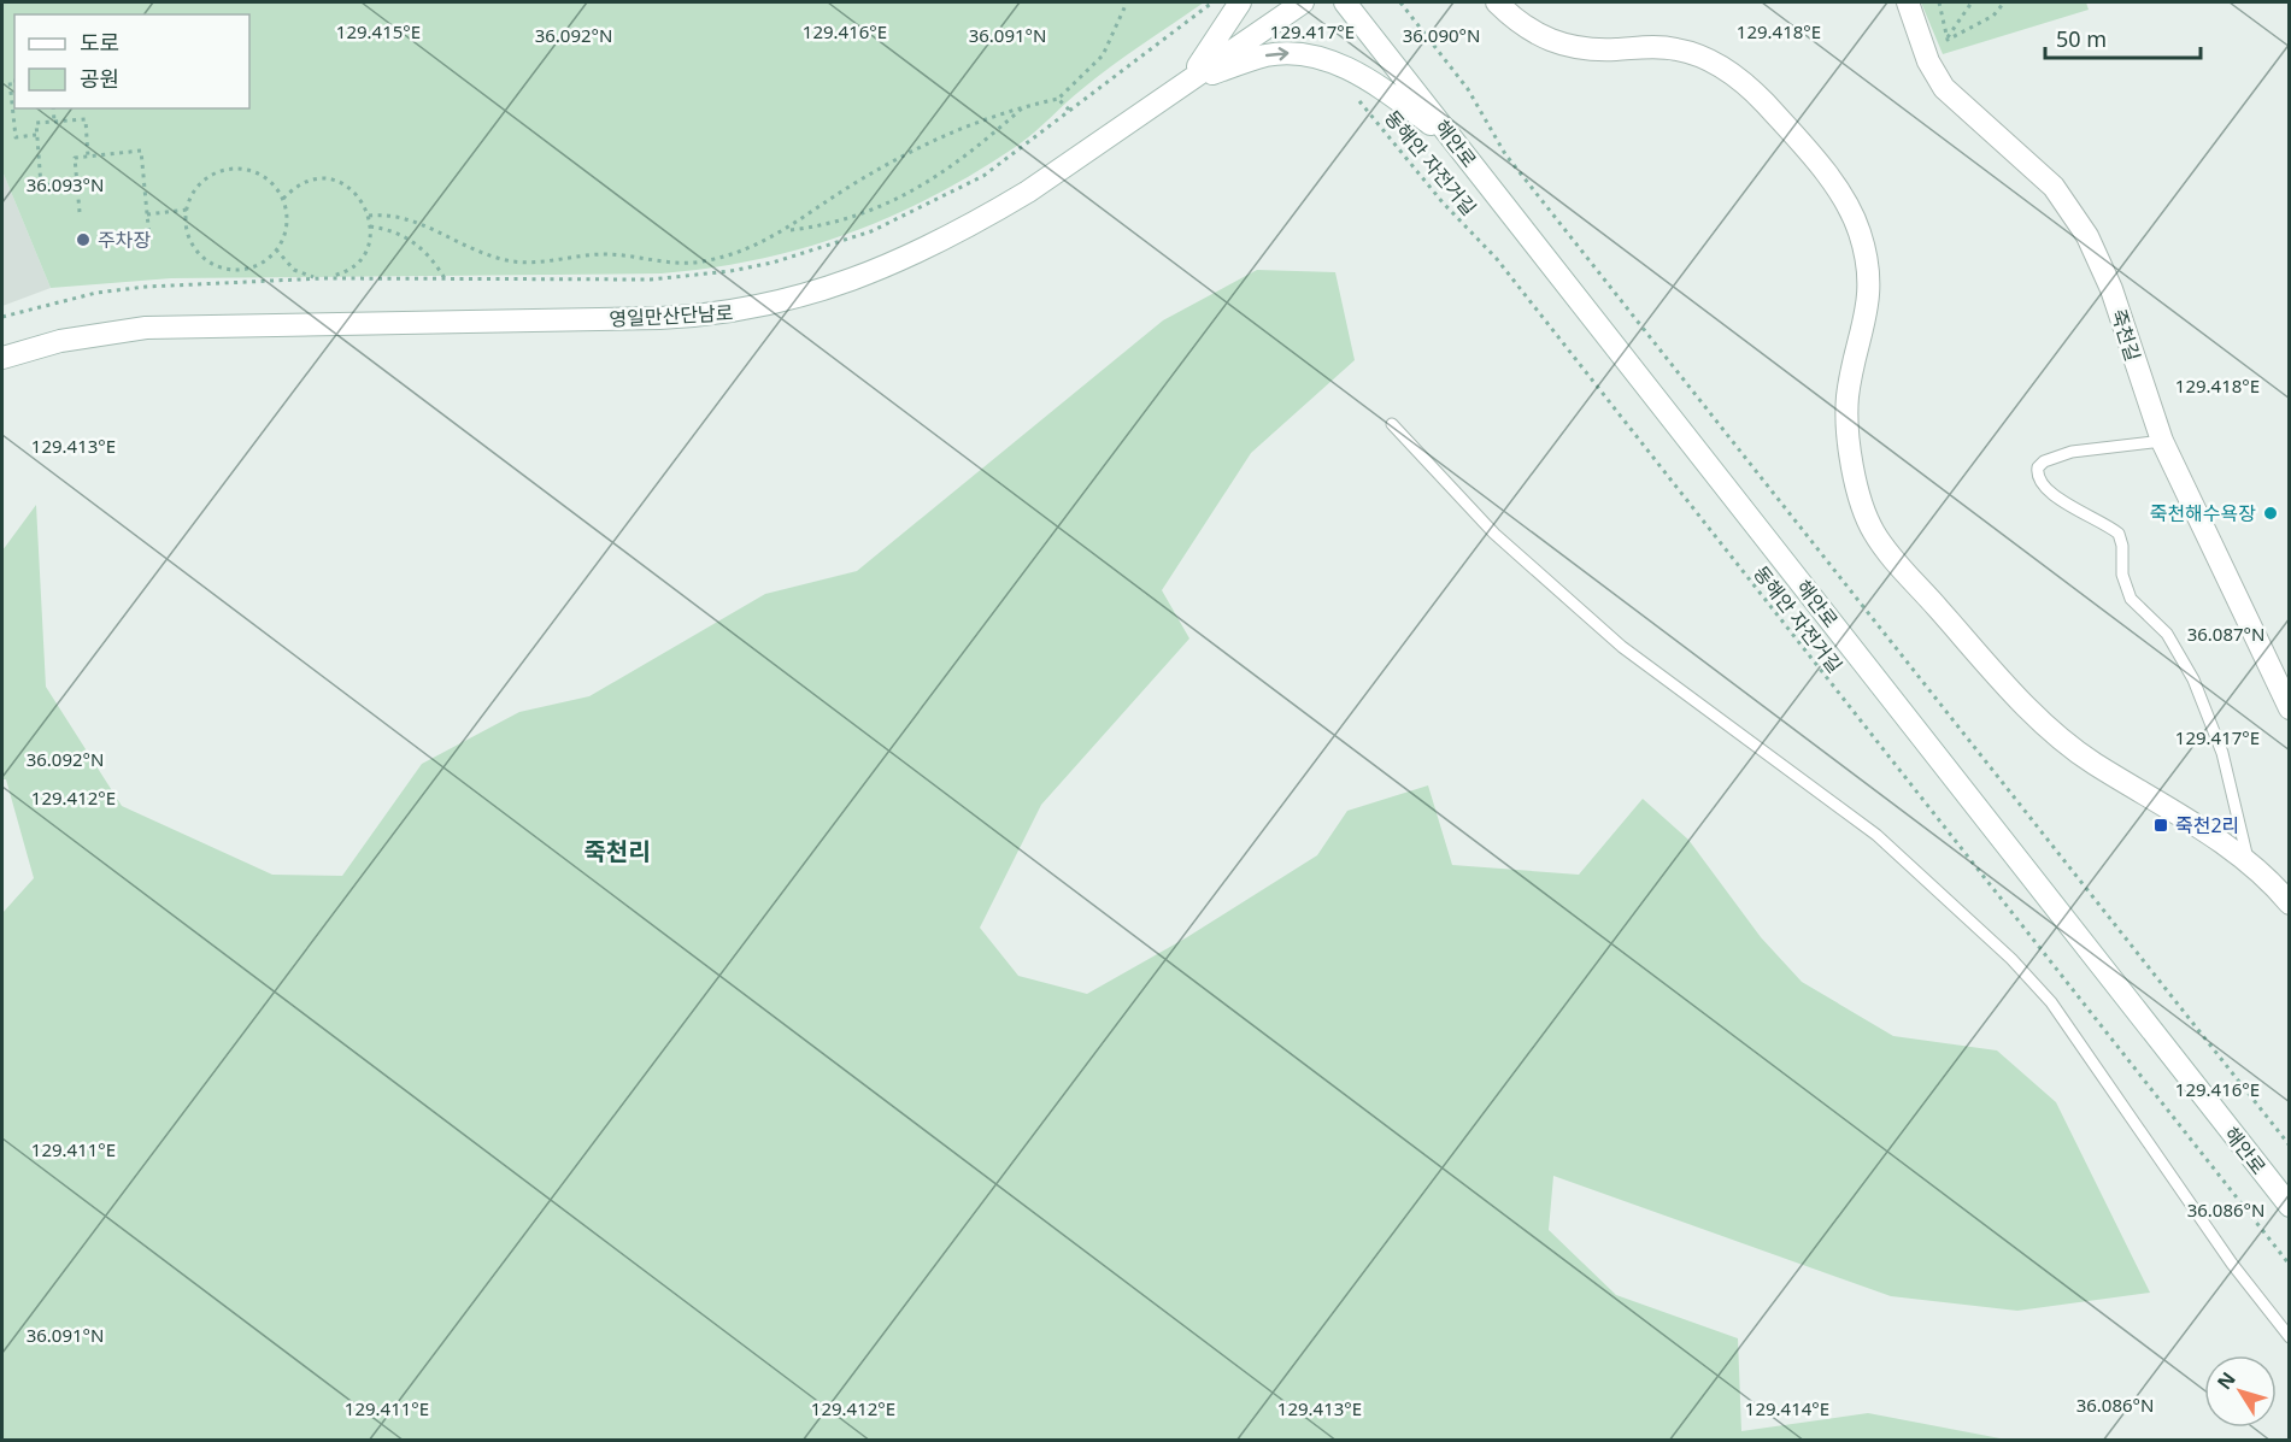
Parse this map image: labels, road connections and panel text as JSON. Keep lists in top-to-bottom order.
{
  "streets": {
    "street": ["해안로", "영일만산단남로", "죽천길"],
    "path": ["동해안 자전거길"]
  },
  "districts": ["죽천리"],
  "places": {
    "other": ["주차장", "죽천해수욕장"],
    "transit": ["죽천2리"]
  },
  "legend": ["도로", "공원"],
  "scale_bar": "50 m",
  "north": "top left",
  "coordinates": [
    "129.415°E",
    "129.416°E",
    "129.417°E",
    "129.418°E",
    "36.092°N",
    "36.091°N",
    "36.090°N",
    "36.093°N",
    "129.413°E",
    "36.087°N",
    "129.412°E",
    "129.411°E",
    "36.086°N",
    "129.414°E"
  ]
}
